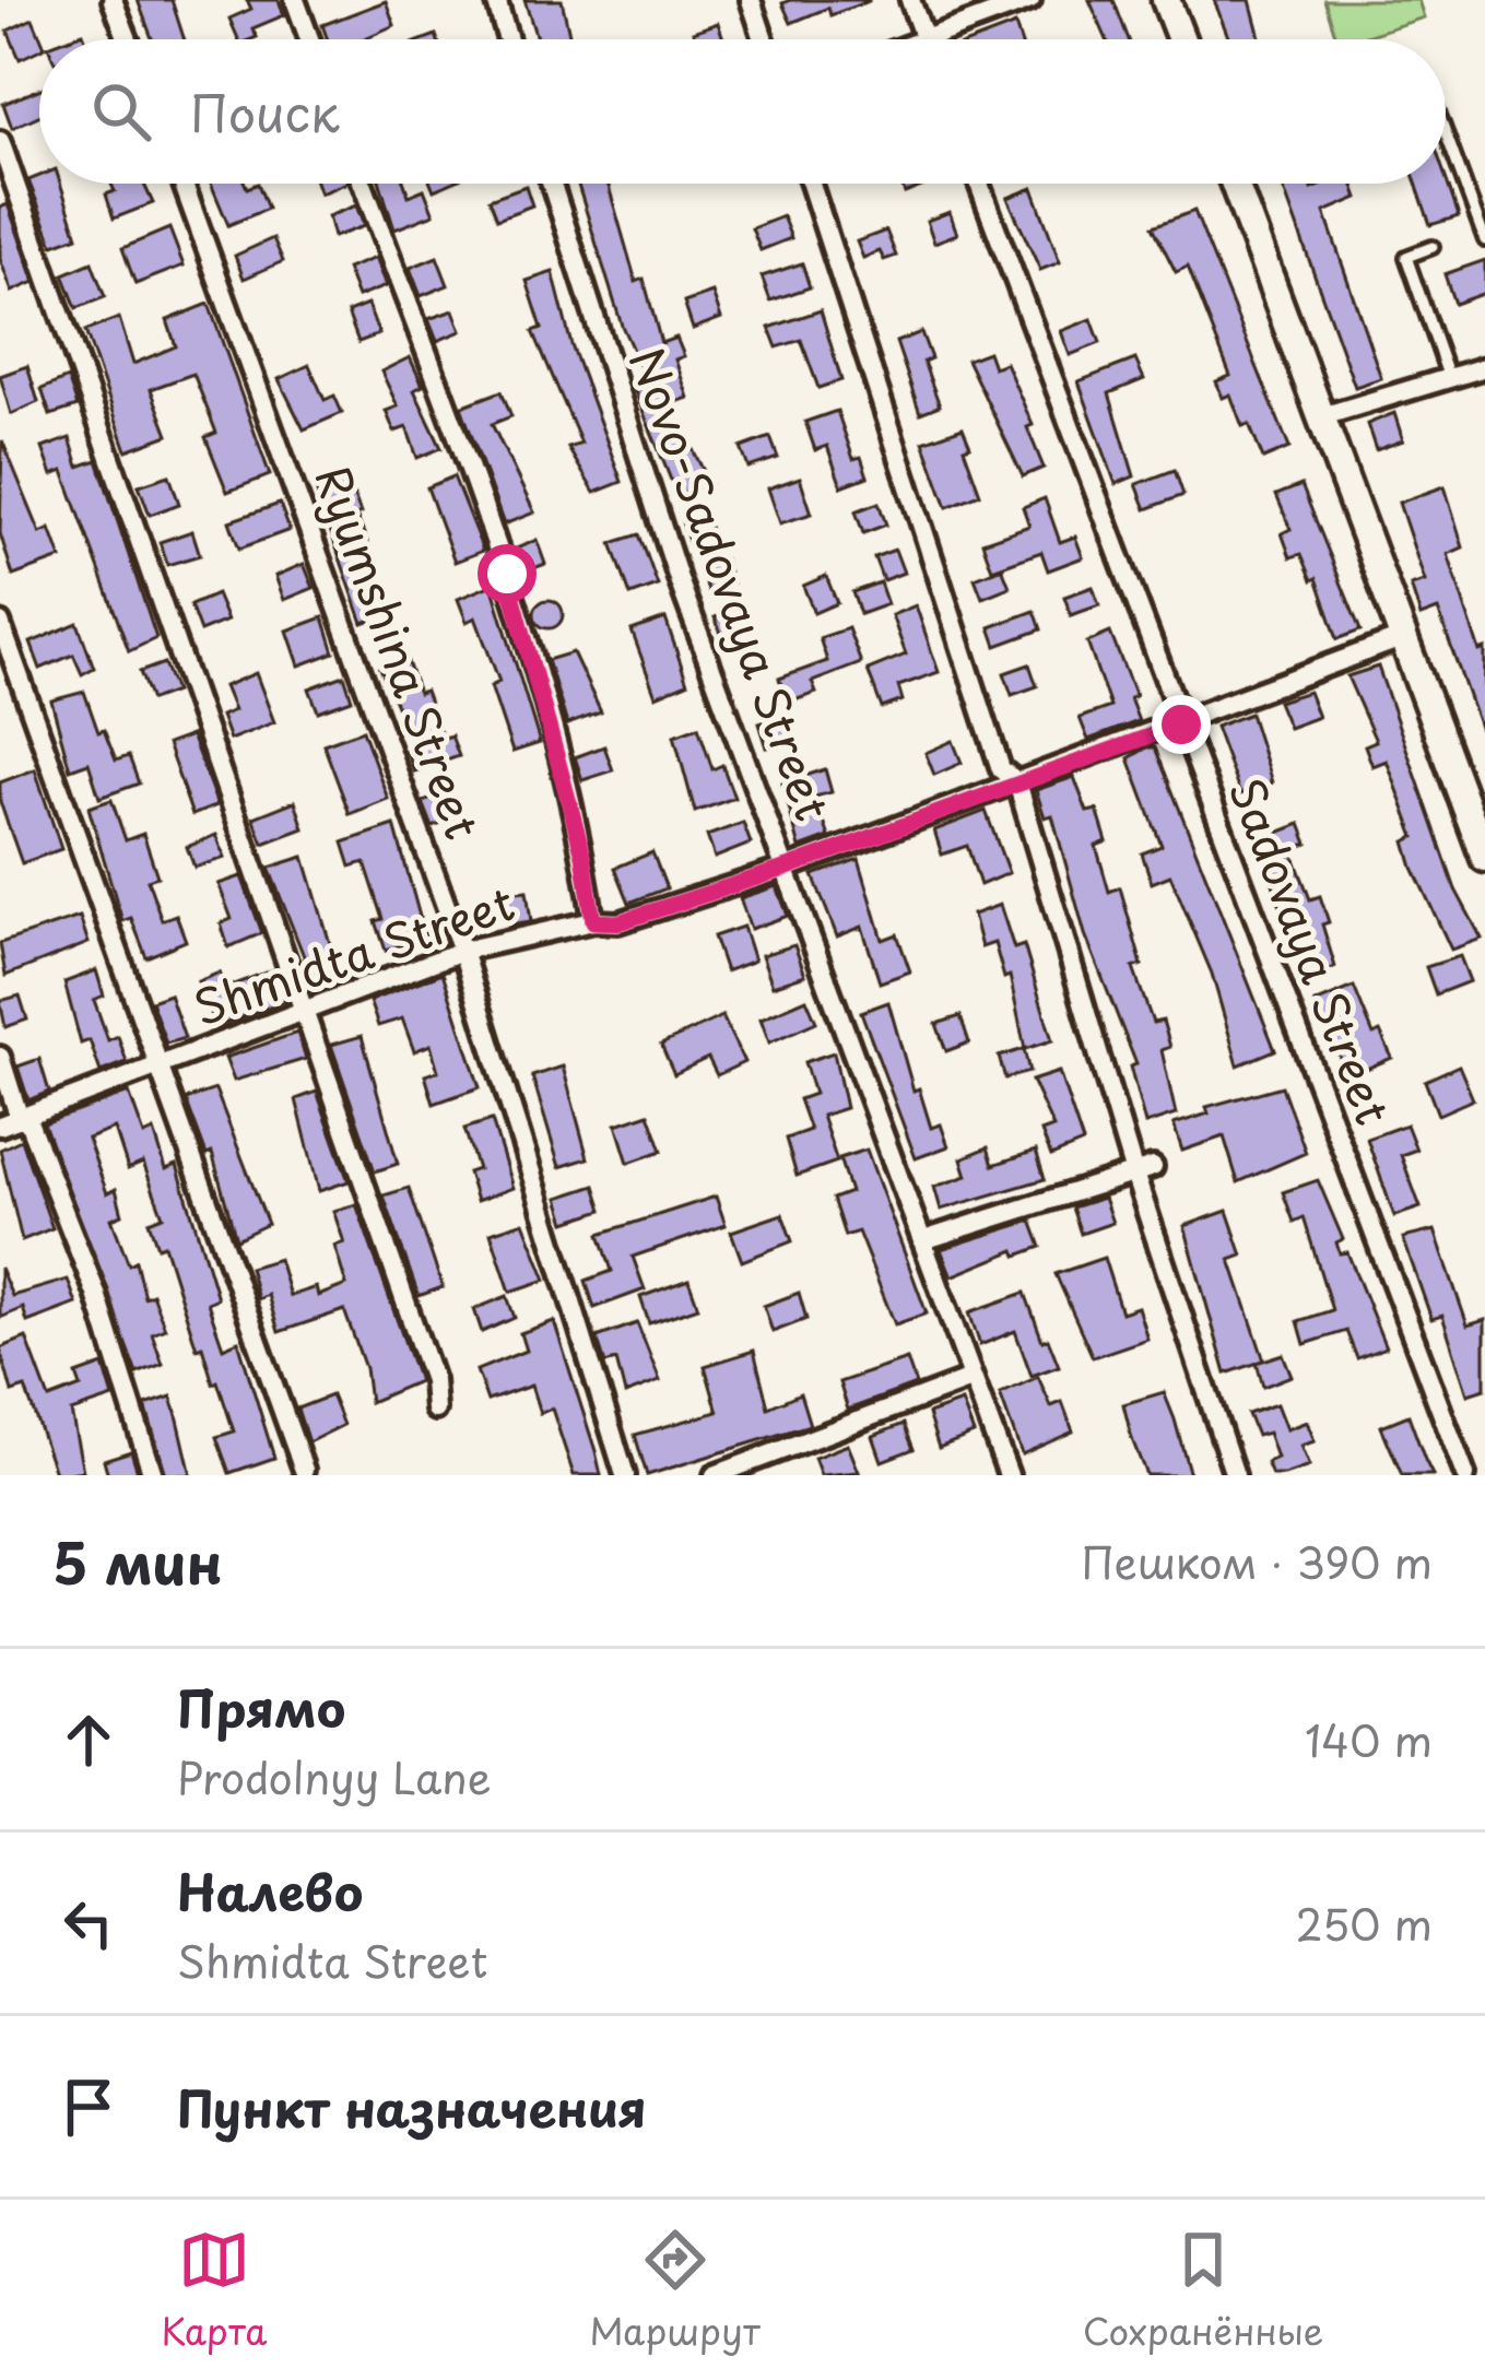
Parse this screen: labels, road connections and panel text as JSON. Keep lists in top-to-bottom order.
{
  "streets": {
    "street": [
      "Novo-Sadovaya Street",
      "Ryumshina Street",
      "Sadovaya Street",
      "Shmidta Street"
    ]
  },
  "crossings": [
    ["Novo-Sadovaya Street", "Shmidta Street"],
    ["Ryumshina Street", "Shmidta Street"],
    ["Sadovaya Street", "Shmidta Street"]
  ],
  "page": {
    "search": "Поиск",
    "heading": ["5 мин", "Пешком · 390 m"],
    "list": [
      ["Прямо", "Prodolnyy Lane", "140 m"],
      ["Налево", "Shmidta Street", "250 m"],
      "Пункт назначения"
    ],
    "nav": ["Карта", "Маршрут", "Сохранённые"]
  }
}
